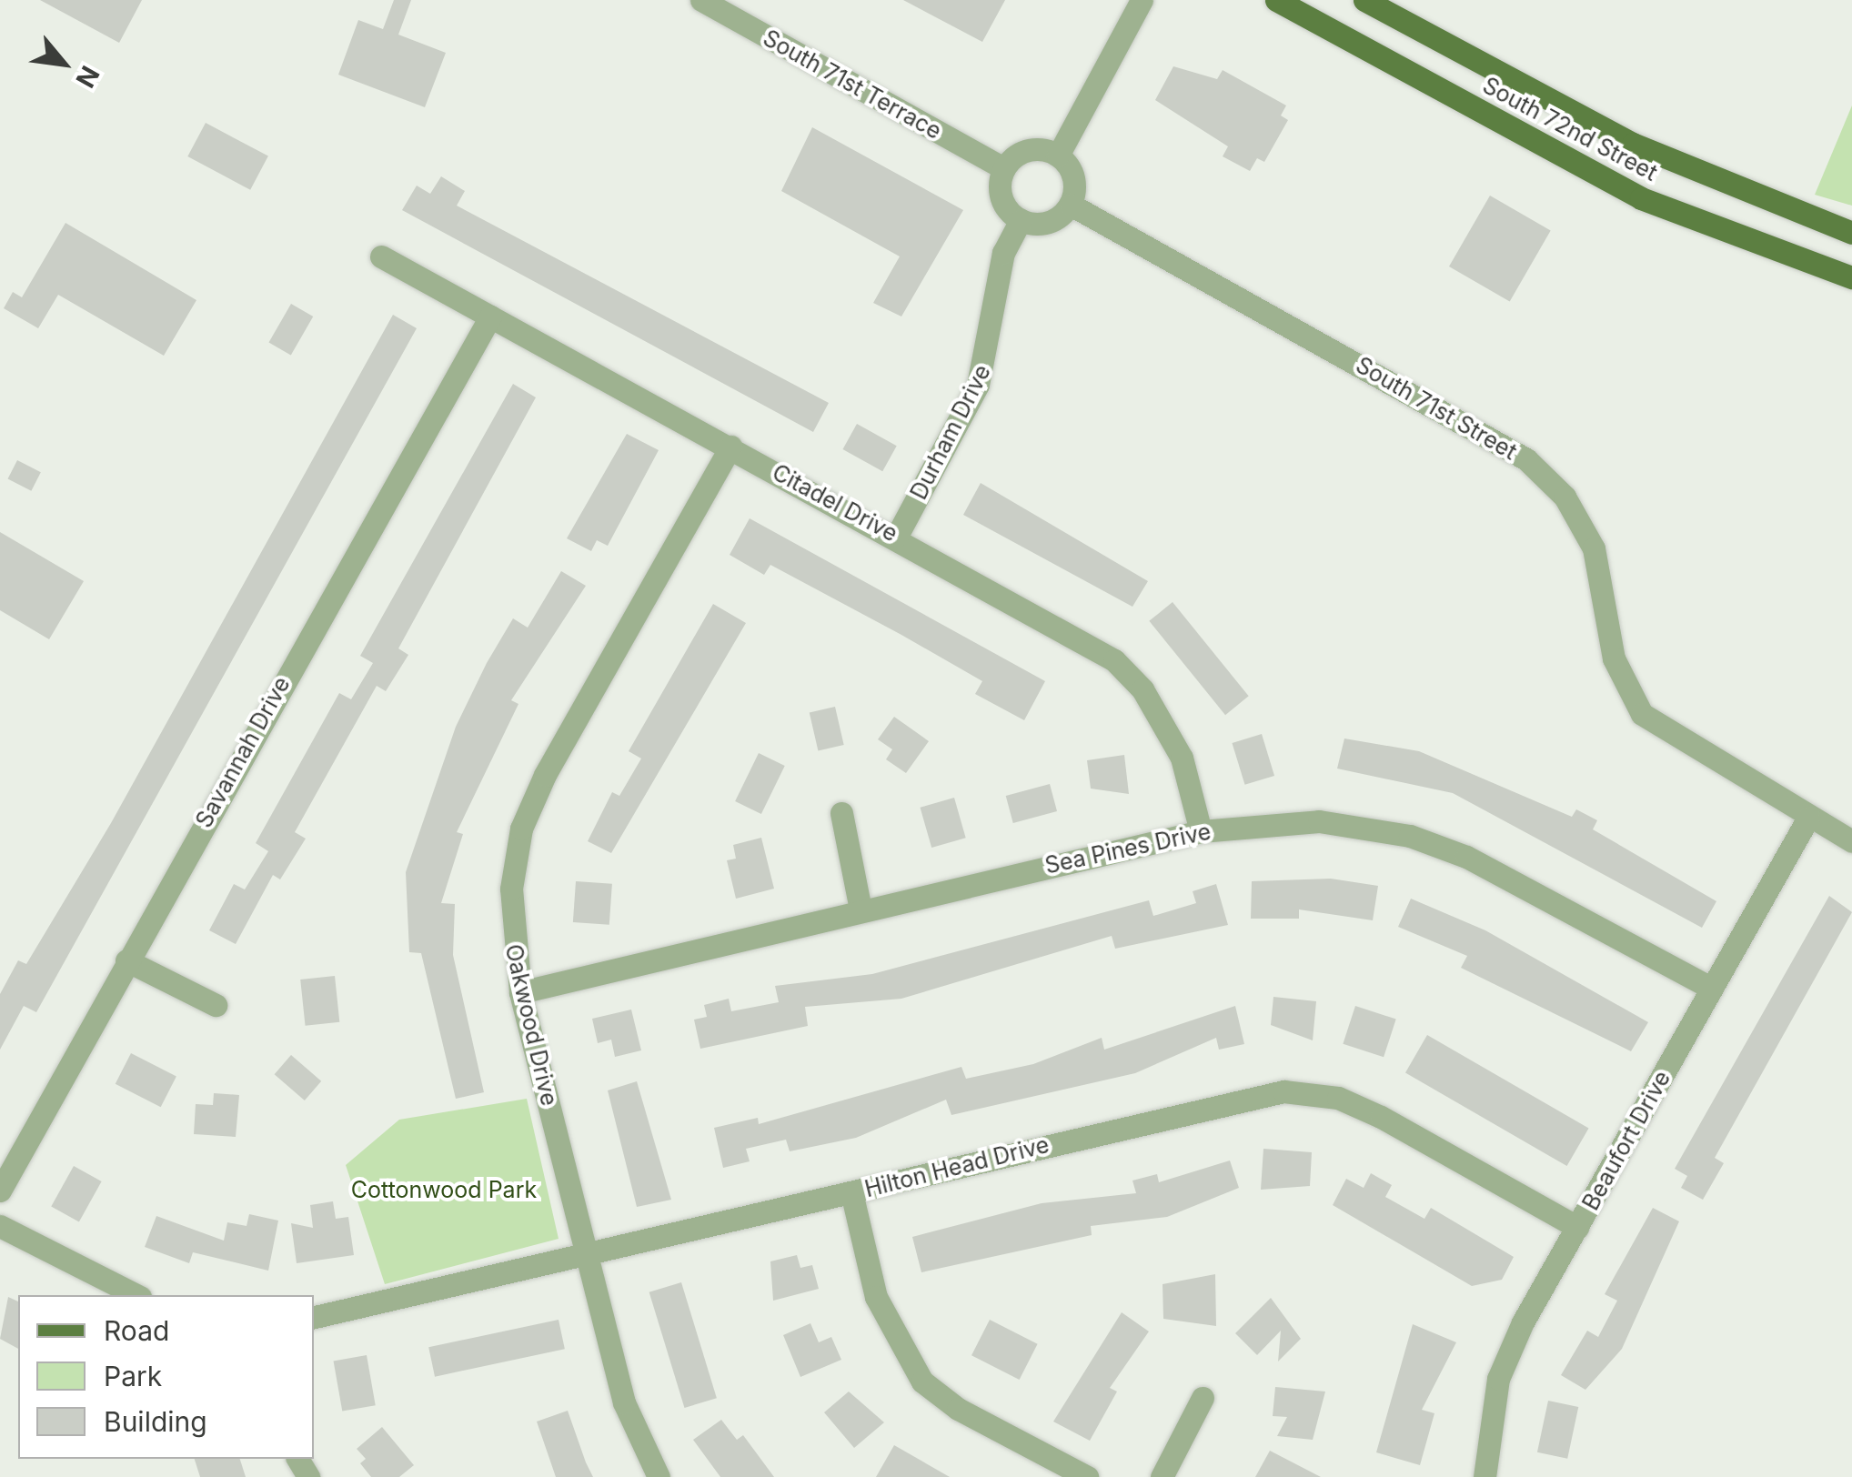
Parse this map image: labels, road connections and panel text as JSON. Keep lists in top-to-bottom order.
{
  "streets": {
    "main road": ["South 72nd Street"],
    "street": [
      "South 71st Terrace",
      "South 71st Street",
      "Durham Drive",
      "Citadel Drive",
      "Savannah Drive",
      "Sea Pines Drive",
      "Oakwood Drive",
      "Beaufort Drive",
      "Hilton Head Drive"
    ]
  },
  "crossings": [
    ["South 71st Terrace", "South 71st Street"],
    ["South 71st Terrace", "Durham Drive"],
    ["South 71st Street", "Durham Drive"],
    ["South 71st Street", "Beaufort Drive"],
    ["Durham Drive", "Citadel Drive"],
    ["Citadel Drive", "Savannah Drive"],
    ["Citadel Drive", "Sea Pines Drive"],
    ["Citadel Drive", "Oakwood Drive"],
    ["Sea Pines Drive", "Oakwood Drive"],
    ["Sea Pines Drive", "Beaufort Drive"],
    ["Oakwood Drive", "Hilton Head Drive"],
    ["Beaufort Drive", "Hilton Head Drive"]
  ],
  "parks": ["Cottonwood Park"],
  "legend": ["Road", "Park", "Building"],
  "north": "bottom right"
}
